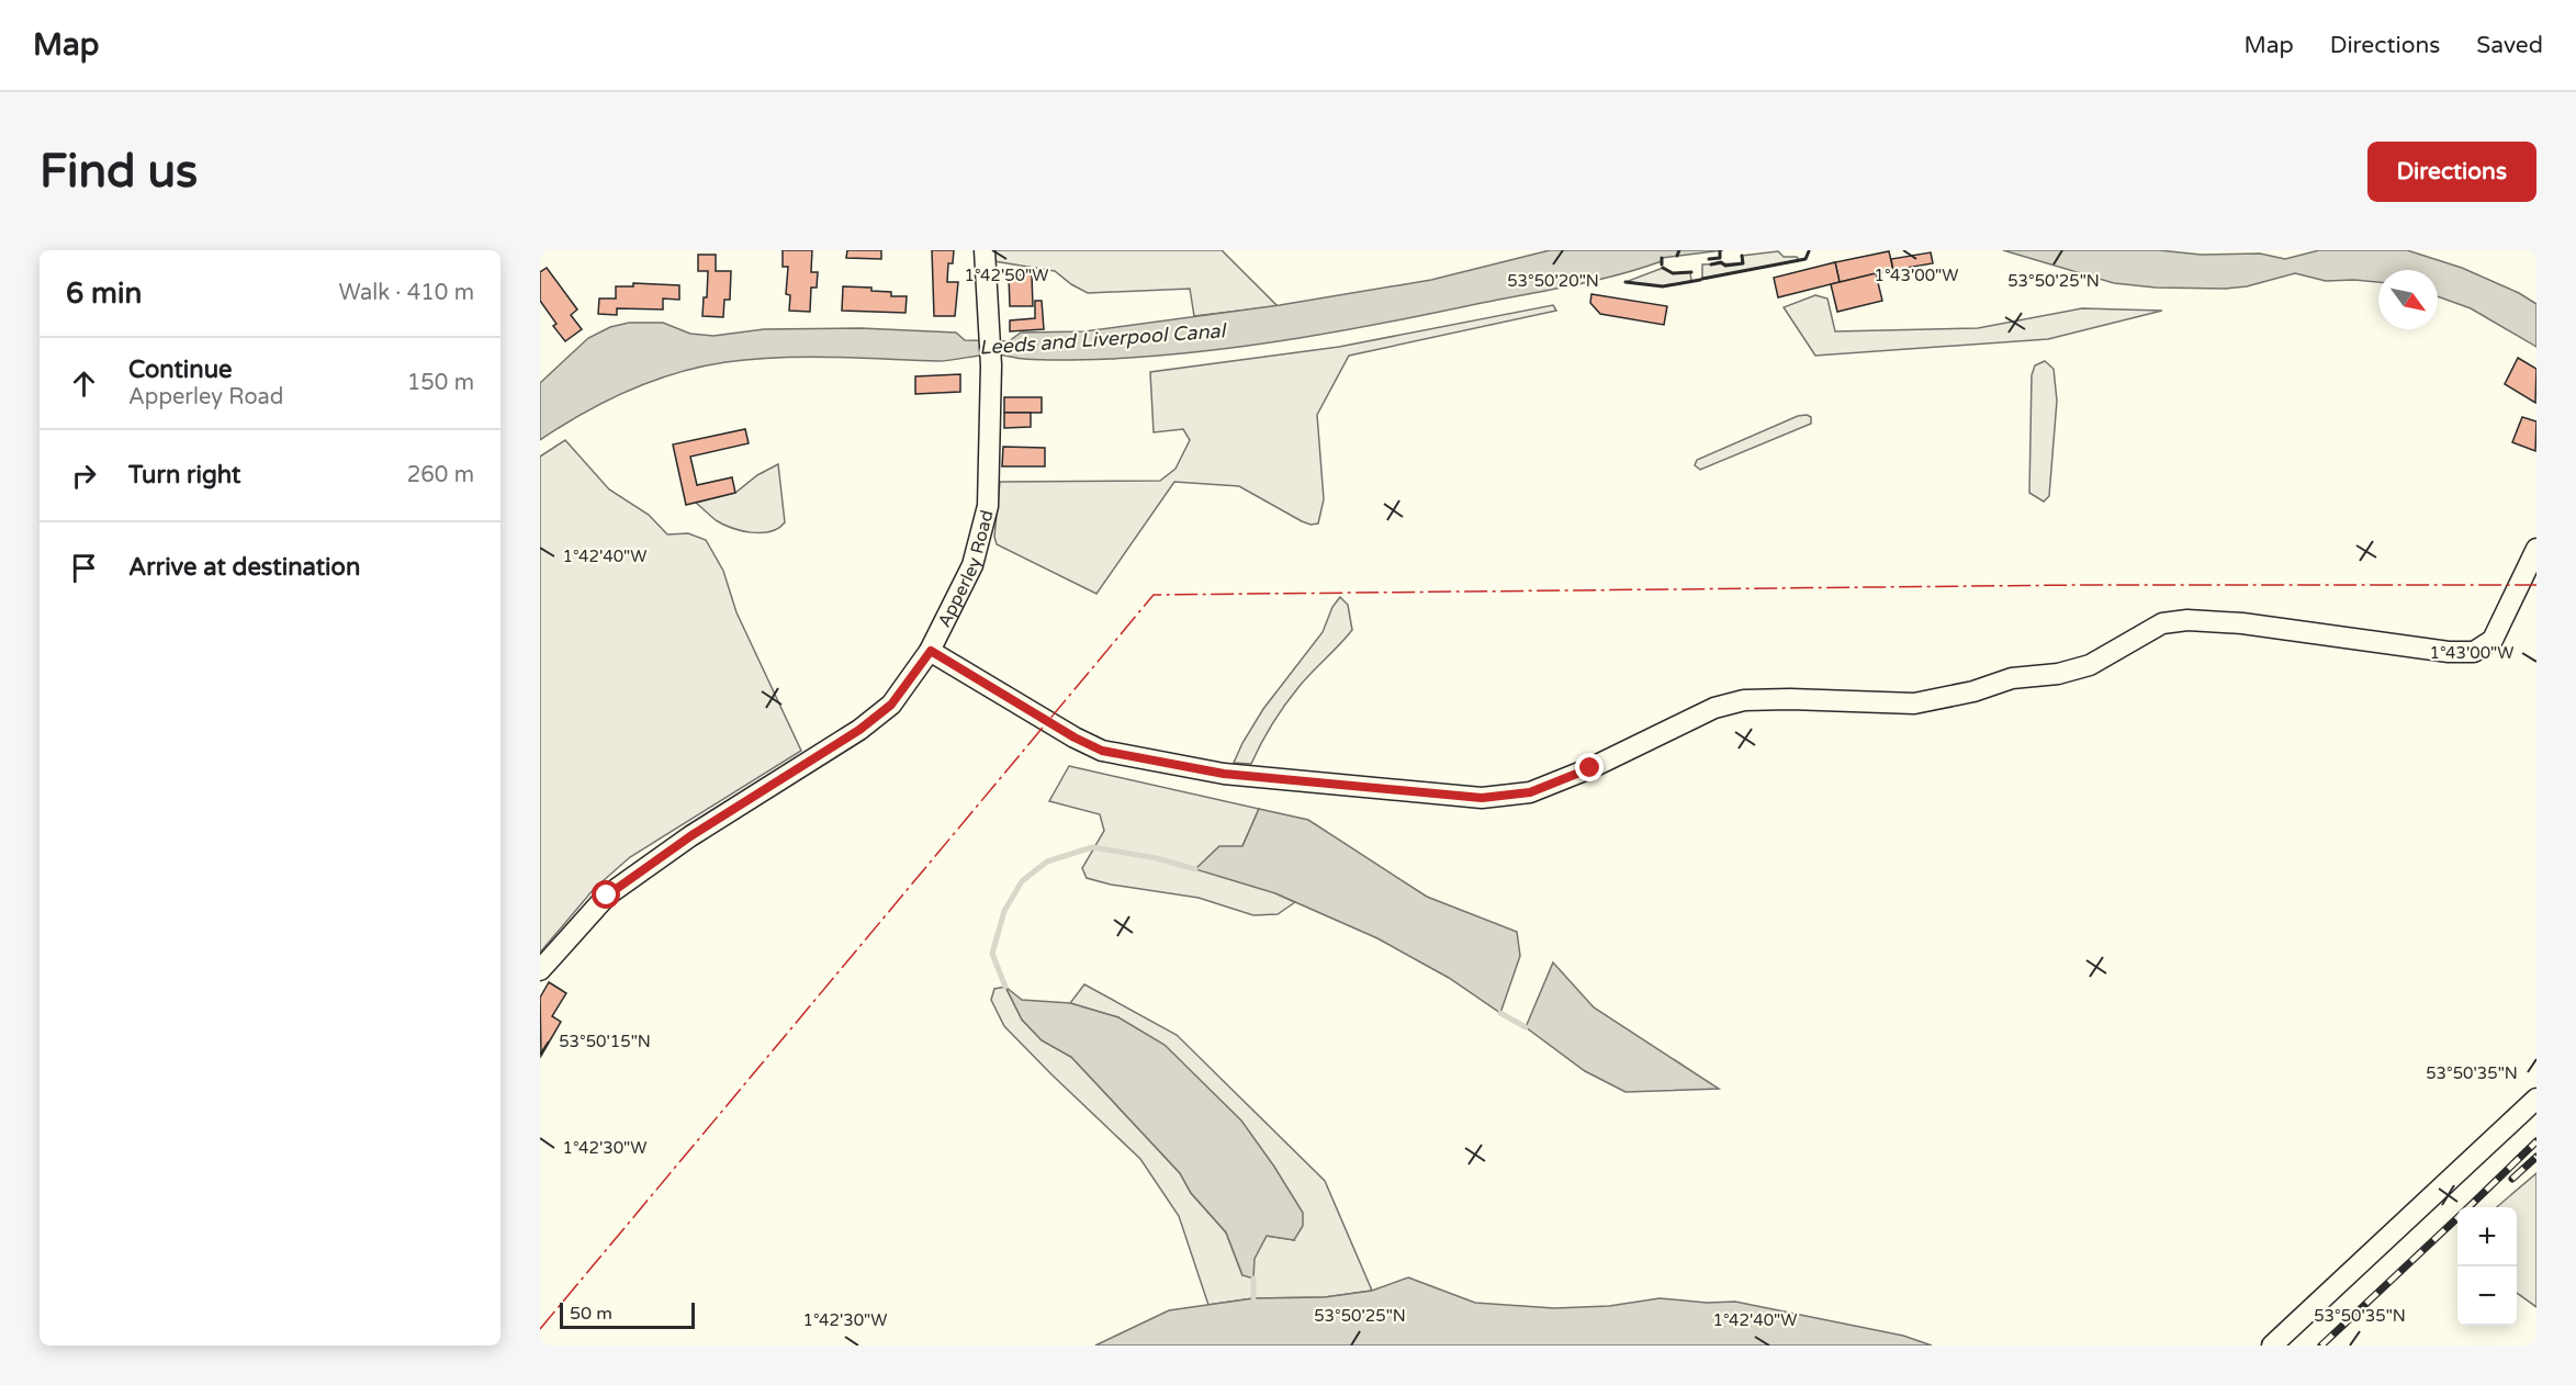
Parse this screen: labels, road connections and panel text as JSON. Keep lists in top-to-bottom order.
{
  "streets": {
    "street": ["Apperley Road"]
  },
  "water": ["Leeds and Liverpool Canal"],
  "scale_bar": "50 m",
  "north": "bottom right",
  "page": {
    "header": "Map",
    "nav": ["Map", "Directions", "Saved"],
    "buttons": "Directions",
    "title": "Find us",
    "heading": ["6 min", "Walk · 410 m"],
    "list": [
      ["Continue", "Apperley Road", "150 m"],
      ["Turn right", "260 m"],
      "Arrive at destination"
    ],
    "map_buttons": ["+", "−"],
    "scale": "50 m"
  },
  "coordinates": [
    "1°42'50\"W",
    "1°43'00\"W",
    "53°50'20\"N",
    "53°50'25\"N",
    "1°42'40\"W",
    "53°50'15\"N",
    "53°50'35\"N",
    "1°42'30\"W"
  ]
}
